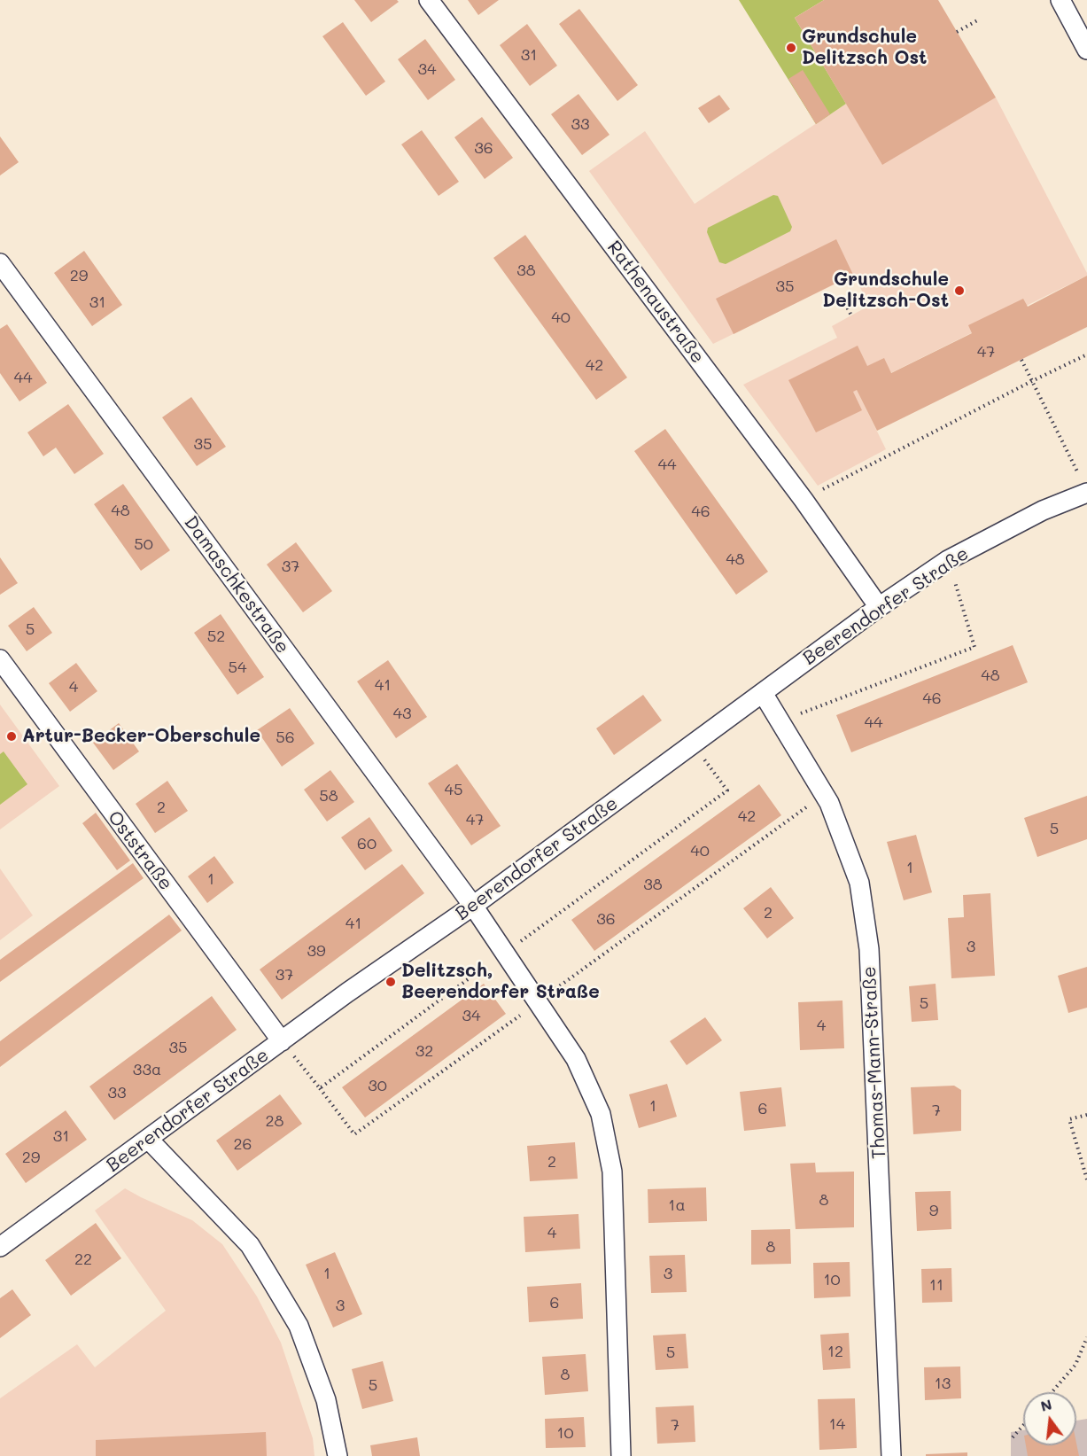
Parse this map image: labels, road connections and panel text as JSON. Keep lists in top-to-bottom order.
{
  "streets": {
    "street": [
      "Rathenaustraße",
      "Damaschkestraße",
      "Beerendorfer Straße",
      "Oststraße",
      "Thomas-Mann-Straße"
    ]
  },
  "crossings": [
    ["Rathenaustraße", "Beerendorfer Straße"],
    ["Damaschkestraße", "Beerendorfer Straße"],
    ["Beerendorfer Straße", "Oststraße"],
    ["Beerendorfer Straße", "Thomas-Mann-Straße"]
  ],
  "places": [
    "Grundschule Delitzsch Ost",
    "Grundschule Delitzsch-Ost",
    "Artur-Becker-Oberschule",
    "Delitzsch, Beerendorfer Straße"
  ],
  "house_numbers": [
    "31",
    "34",
    "33",
    "36",
    "38",
    "29",
    "35",
    "31",
    "40",
    "47",
    "42",
    "44",
    "35",
    "44",
    "48",
    "46",
    "50",
    "48",
    "37",
    "5",
    "52",
    "54",
    "48",
    "41",
    "4",
    "46",
    "43",
    "44",
    "56",
    "45",
    "58",
    "2",
    "42",
    "47",
    "5",
    "60",
    "40",
    "1",
    "1",
    "38",
    "2",
    "36",
    "41",
    "3",
    "39",
    "37",
    "5",
    "34",
    "4",
    "35",
    "32",
    "33a",
    "30",
    "33",
    "1",
    "6",
    "7",
    "28",
    "31",
    "26",
    "29",
    "2",
    "8",
    "1a",
    "9",
    "4",
    "8",
    "22",
    "1",
    "3",
    "10",
    "11",
    "6",
    "3",
    "12",
    "5",
    "8",
    "13",
    "5",
    "14",
    "7",
    "10"
  ],
  "north": "top"
}
